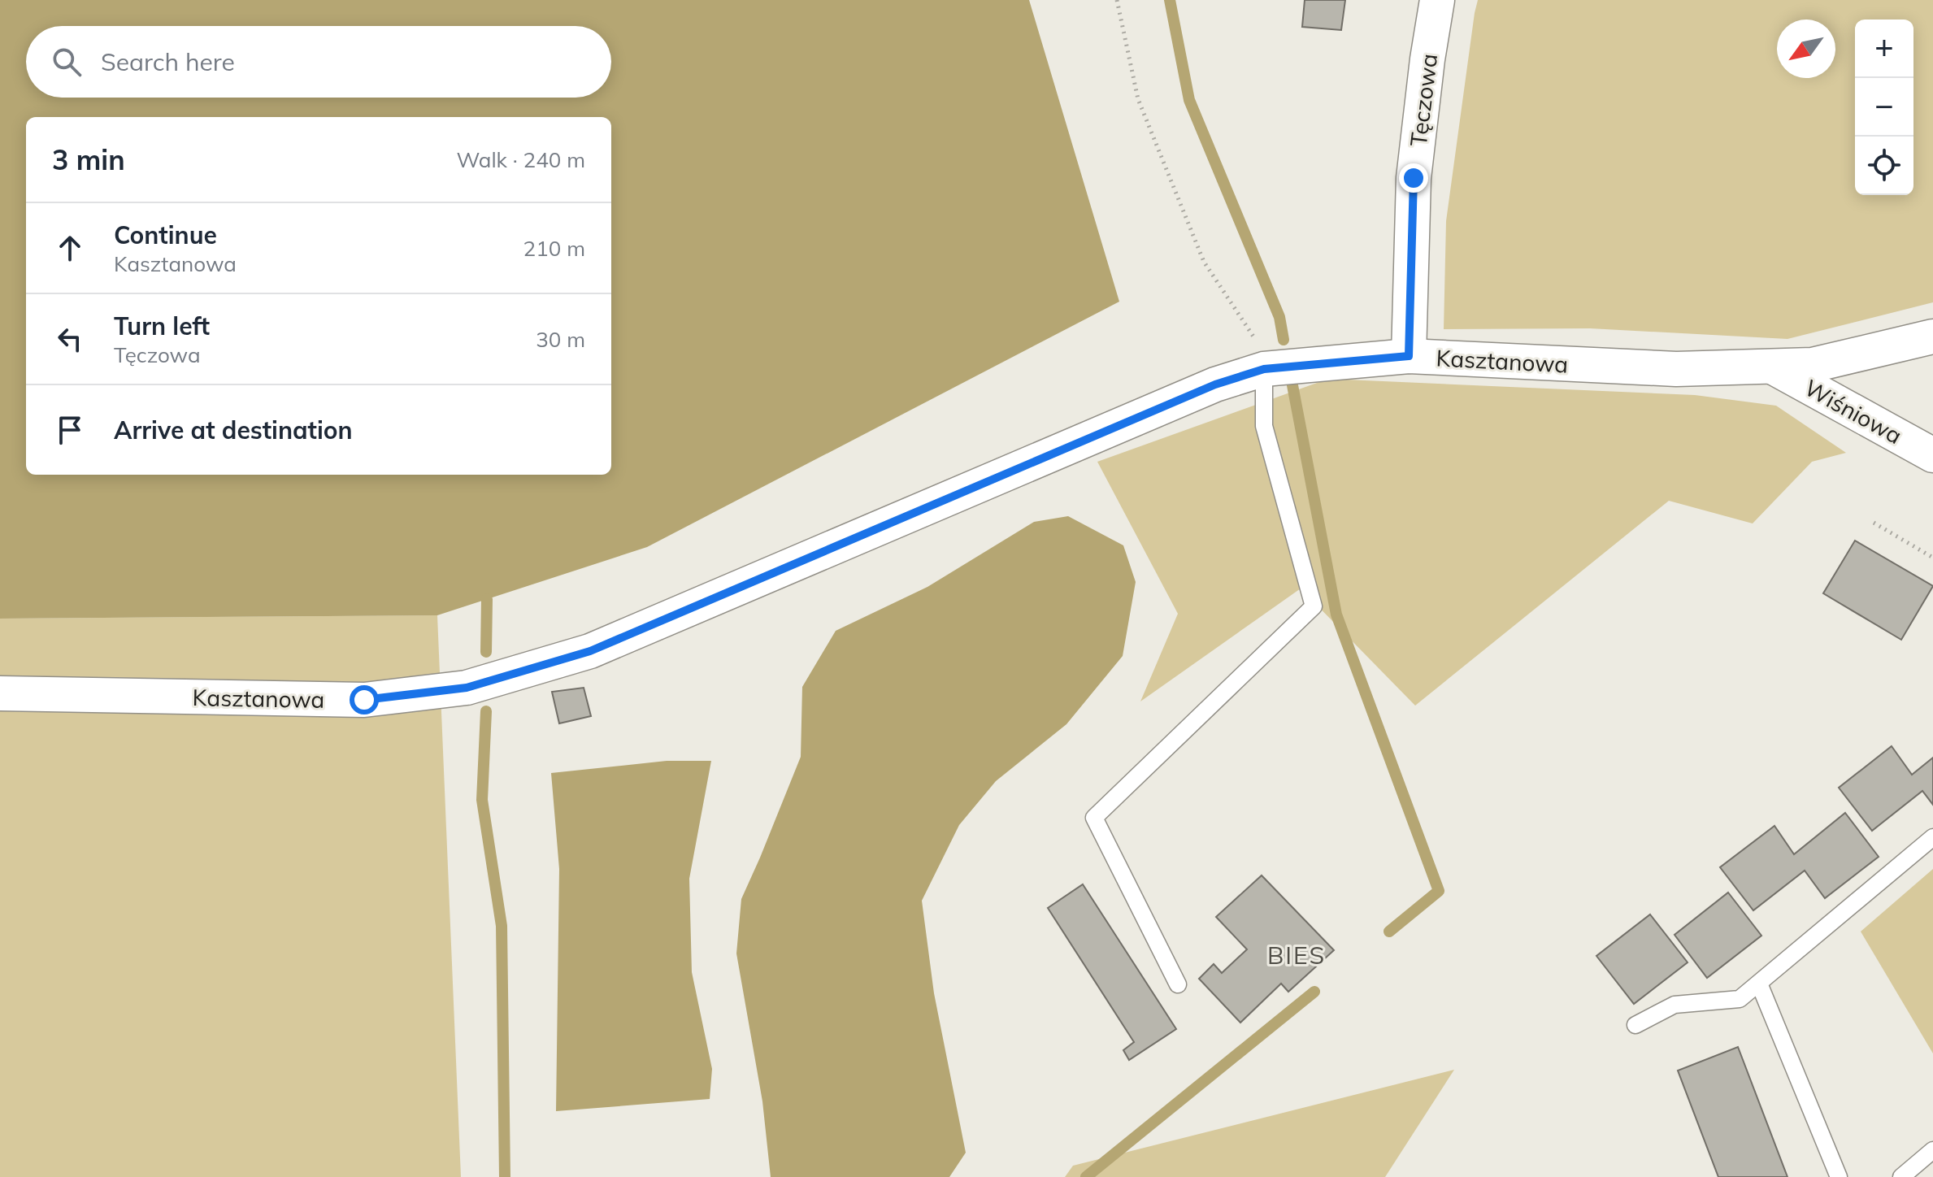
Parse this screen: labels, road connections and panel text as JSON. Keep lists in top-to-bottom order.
{
  "streets": {
    "street": ["Tęczowa", "Kasztanowa", "Wiśniowa"]
  },
  "crossings": [
    ["Tęczowa", "Kasztanowa"],
    ["Kasztanowa", "Wiśniowa"]
  ],
  "districts": ["BIES"],
  "north": "bottom left",
  "page": {
    "map_buttons": ["+", "−"],
    "search": "Search here",
    "heading": ["3 min", "Walk · 240 m"],
    "list": [
      ["Continue", "Kasztanowa", "210 m"],
      ["Turn left", "Tęczowa", "30 m"],
      "Arrive at destination"
    ]
  }
}
